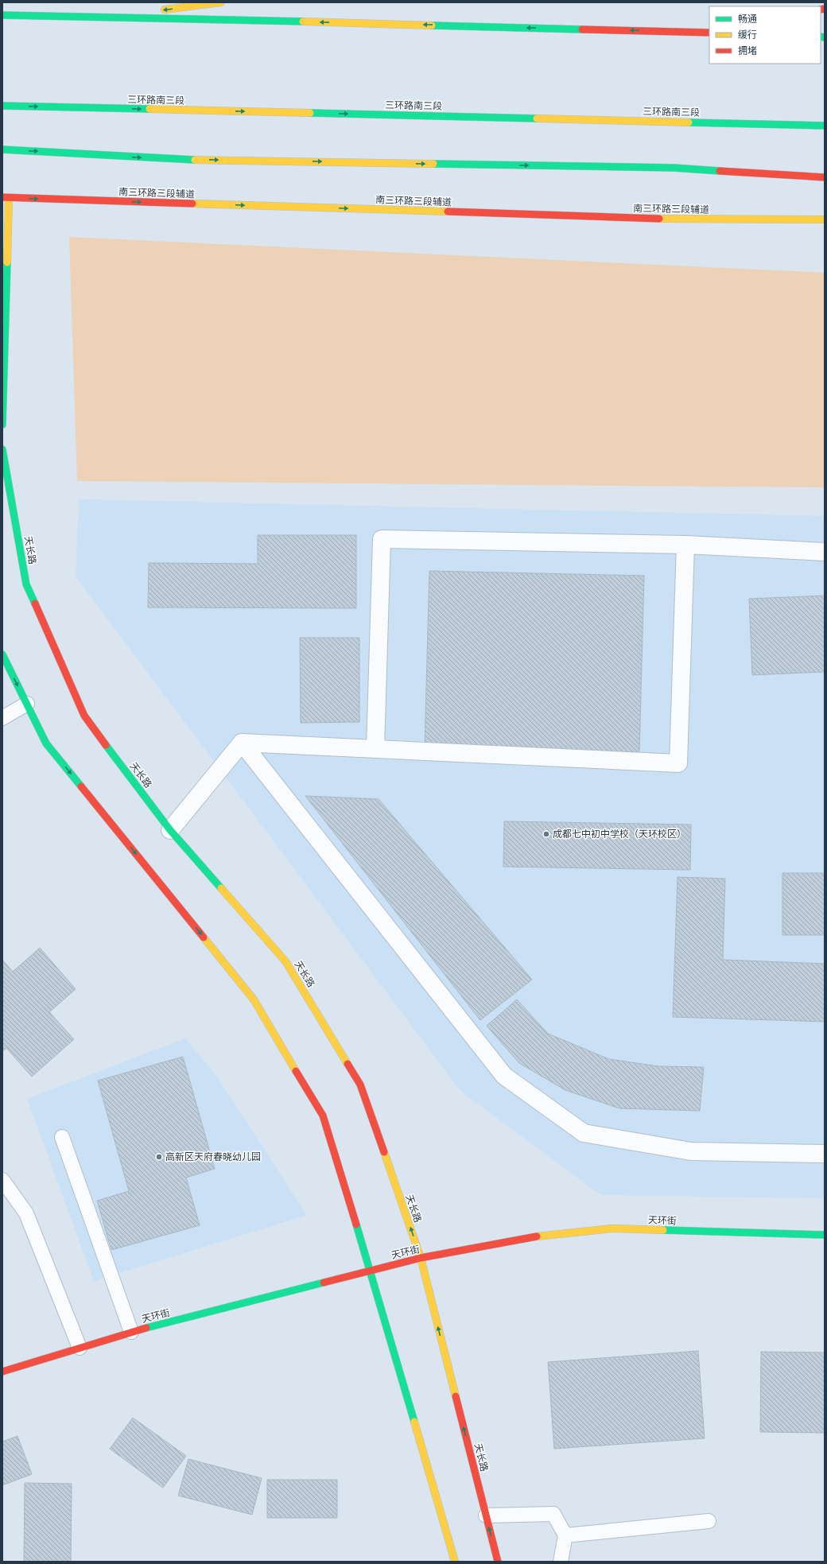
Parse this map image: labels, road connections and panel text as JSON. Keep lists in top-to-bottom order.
{
  "streets": {
    "main road": [
      "三环路南三段",
      "南三环路三段辅道",
      "天长路",
      "天环街"
    ]
  },
  "crossings": [
    ["天长路", "天环街"]
  ],
  "places": ["成都七中初中学校（天环校区）", "高新区天府春晓幼儿园"],
  "legend": ["畅通", "缓行", "拥堵"]
}
